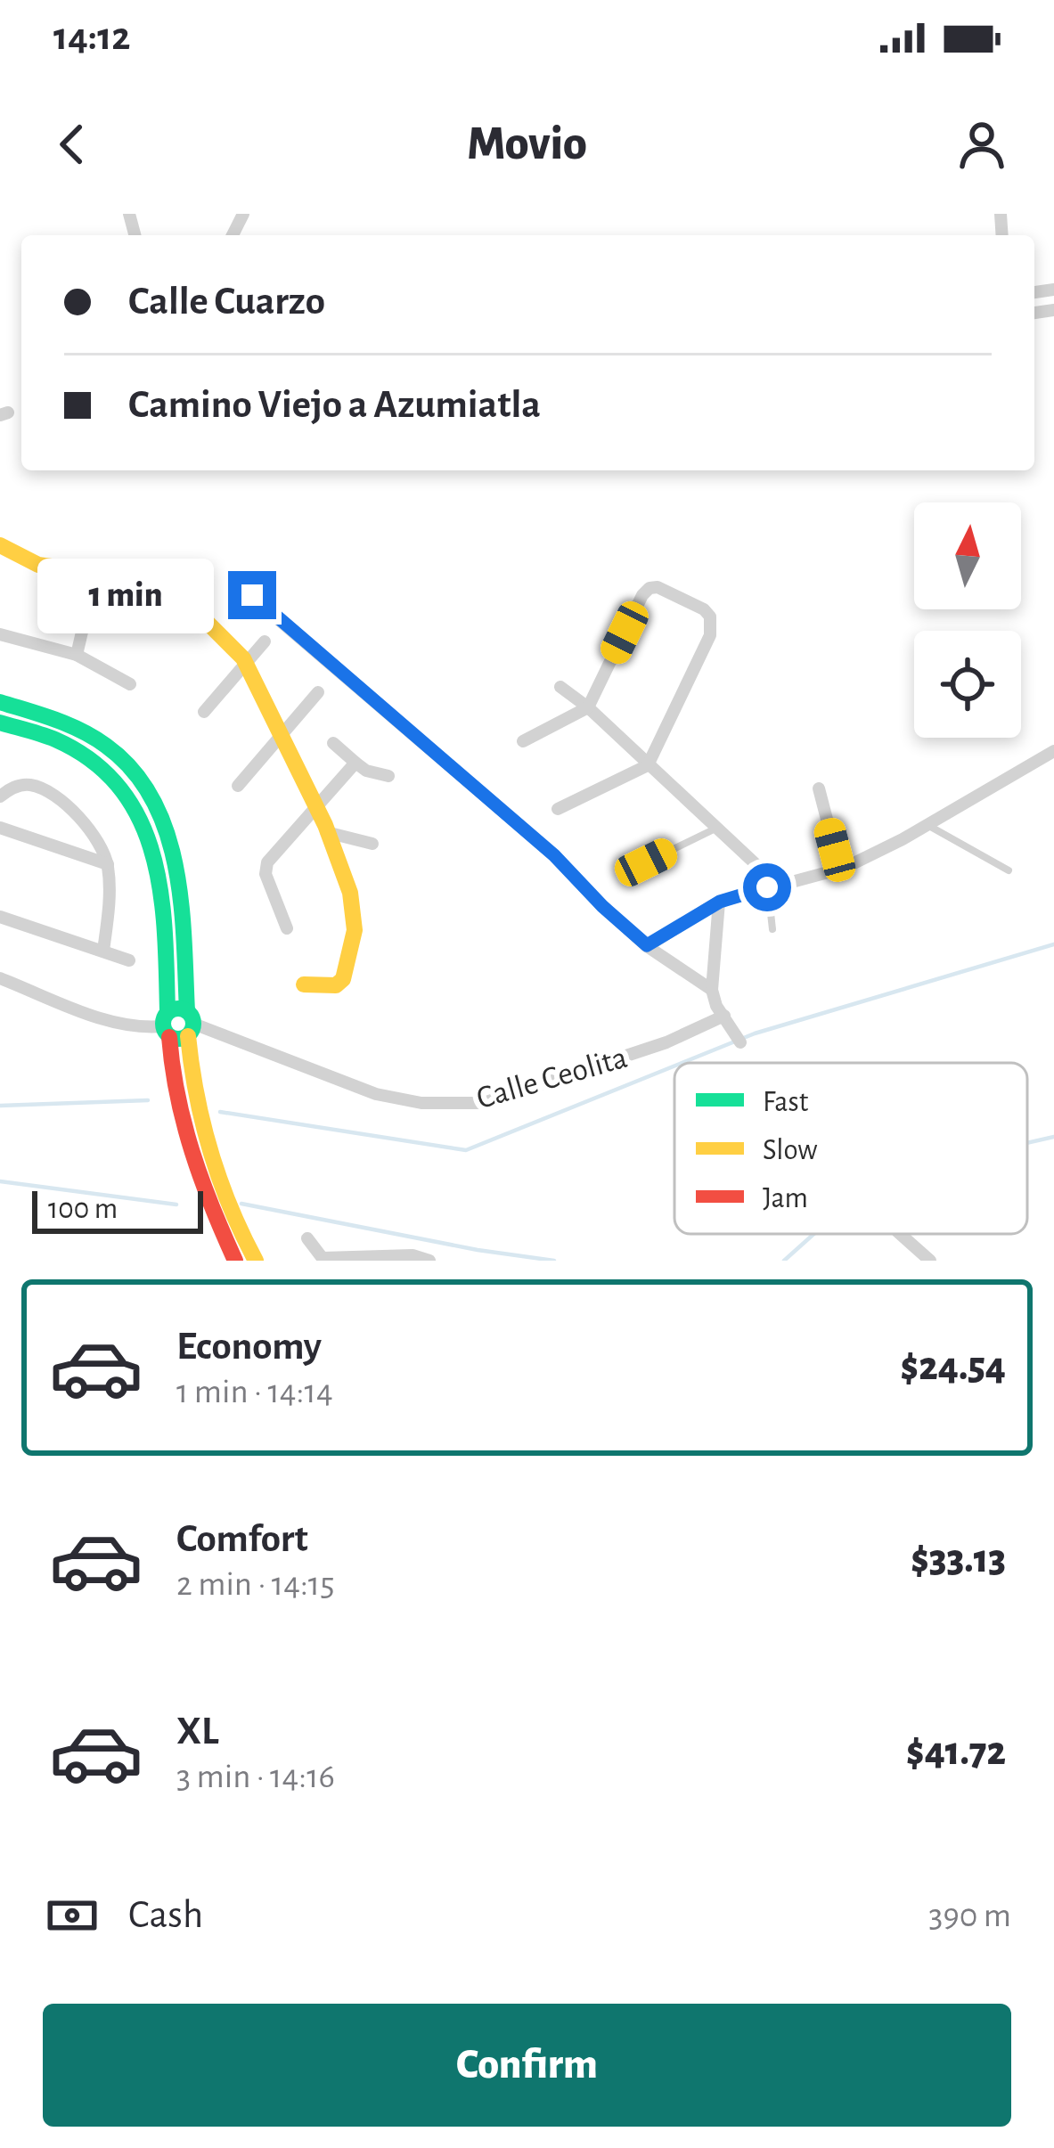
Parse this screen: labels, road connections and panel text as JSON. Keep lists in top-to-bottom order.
{
  "streets": {
    "street": ["Calle Ceolita"]
  },
  "legend": ["Fast", "Slow", "Jam"],
  "scale_bar": "100 m",
  "north": "top",
  "page": {
    "status": "14:12",
    "header": "Movio",
    "banner": ["Calle Cuarzo", "Camino Viejo a Azumiatla"],
    "bubble": "1 min",
    "scale": "100 m",
    "list": [
      {
        "name": "Economy",
        "note": "1 min · 14:14",
        "value": "$24.54"
      },
      {
        "name": "Comfort",
        "note": "2 min · 14:15",
        "value": "$33.13"
      },
      {
        "name": "XL",
        "note": "3 min · 14:16",
        "value": "$41.72"
      }
    ],
    "pay": ["Cash", "390 m"],
    "buttons": "Confirm"
  }
}
